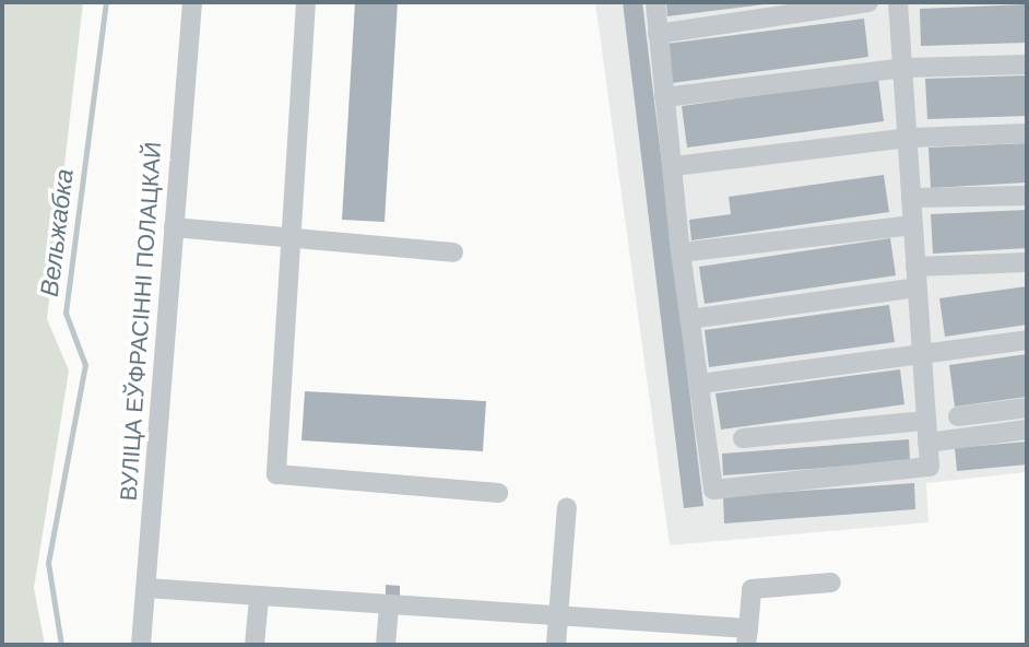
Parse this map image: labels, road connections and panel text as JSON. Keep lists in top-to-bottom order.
{
  "streets": {
    "street": ["ВУЛІЦА ЕЎФРАСІННІ ПОЛАЦКАЙ"]
  },
  "water": ["Вельжабка"]
}
